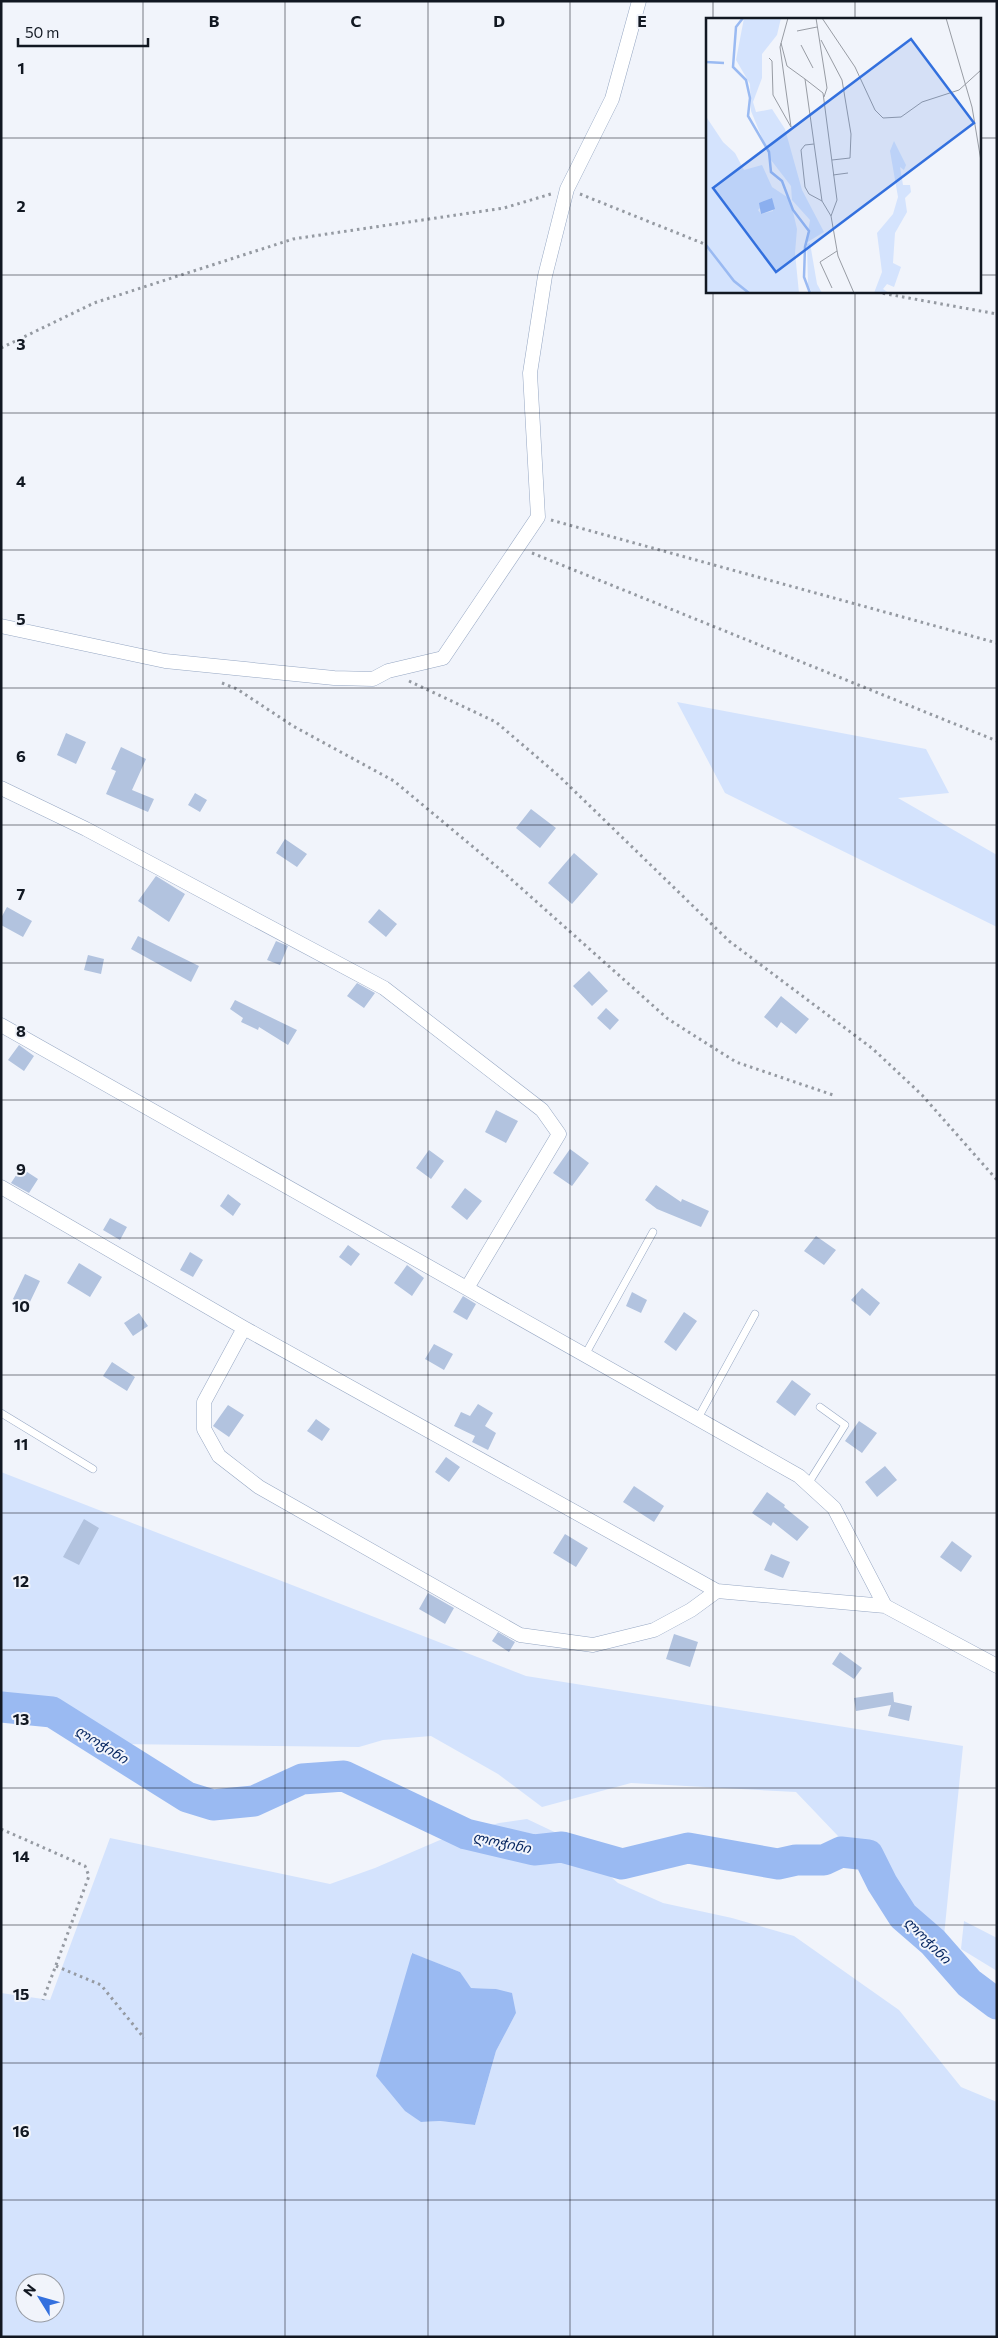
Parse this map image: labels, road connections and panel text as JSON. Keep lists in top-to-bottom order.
{
  "water": ["ლოჭინი"],
  "scale_bar": "50 m",
  "north": "top left",
  "grid": {
    "columns": [
      "B",
      "C",
      "D",
      "E"
    ],
    "rows": [
      "1",
      "2",
      "3",
      "4",
      "5",
      "6",
      "7",
      "8",
      "9",
      "10",
      "11",
      "12",
      "13",
      "14",
      "15",
      "16"
    ]
  }
}
